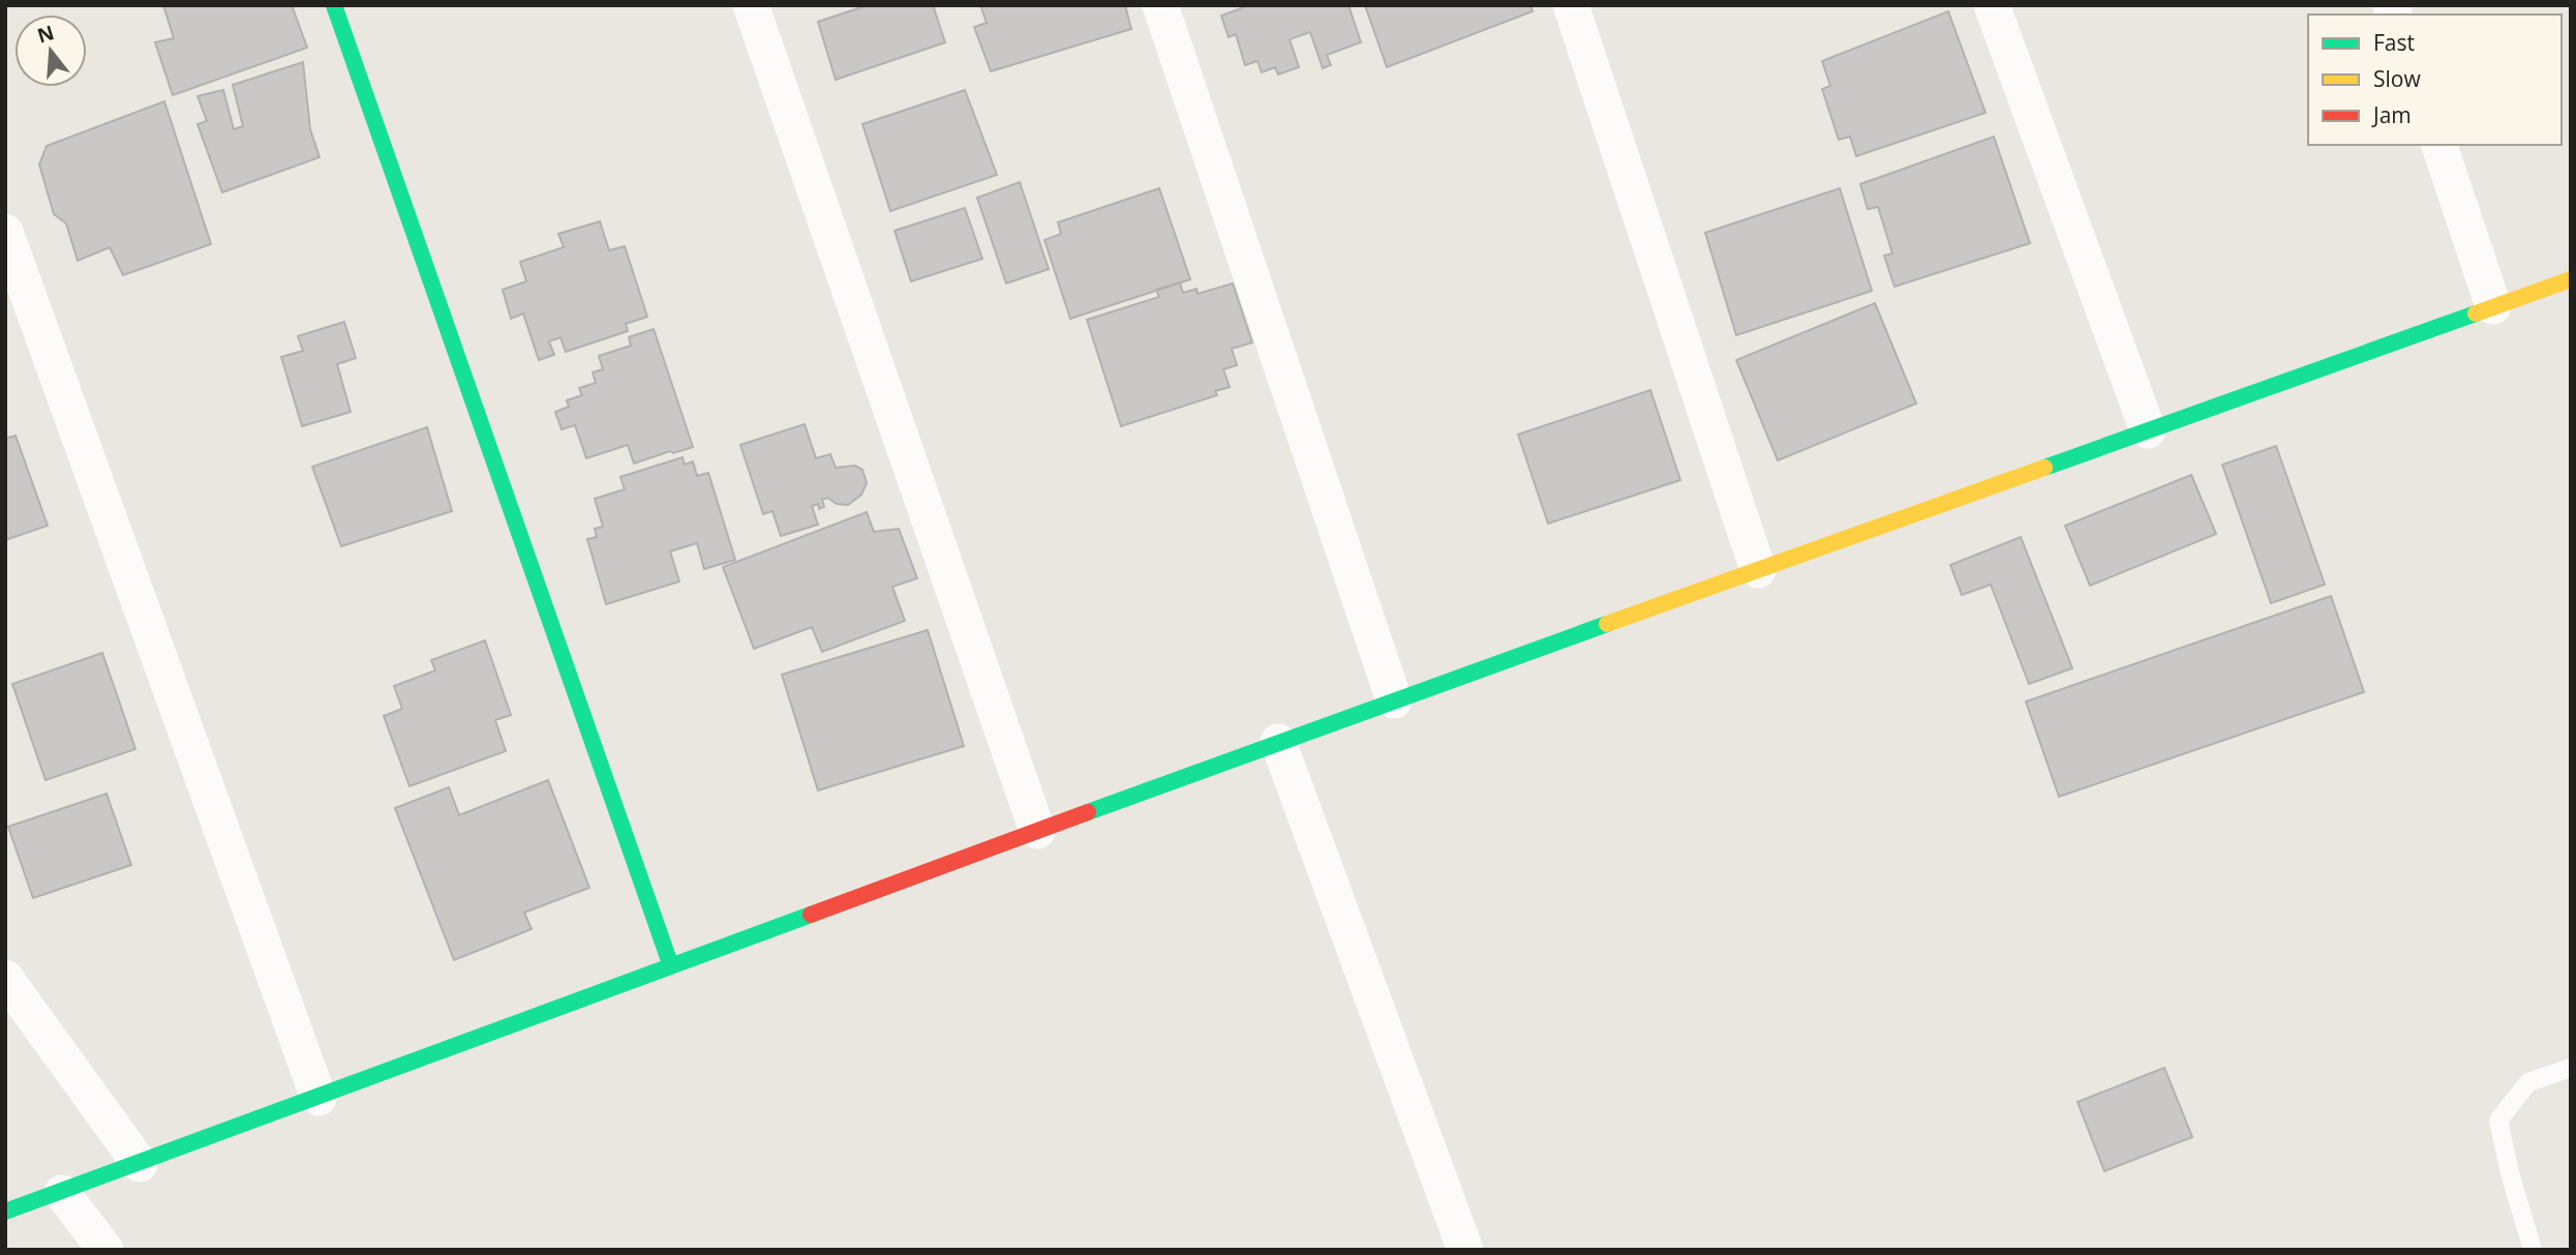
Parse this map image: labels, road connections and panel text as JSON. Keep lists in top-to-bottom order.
{
  "legend": ["Fast", "Slow", "Jam"],
  "north": "top"
}
